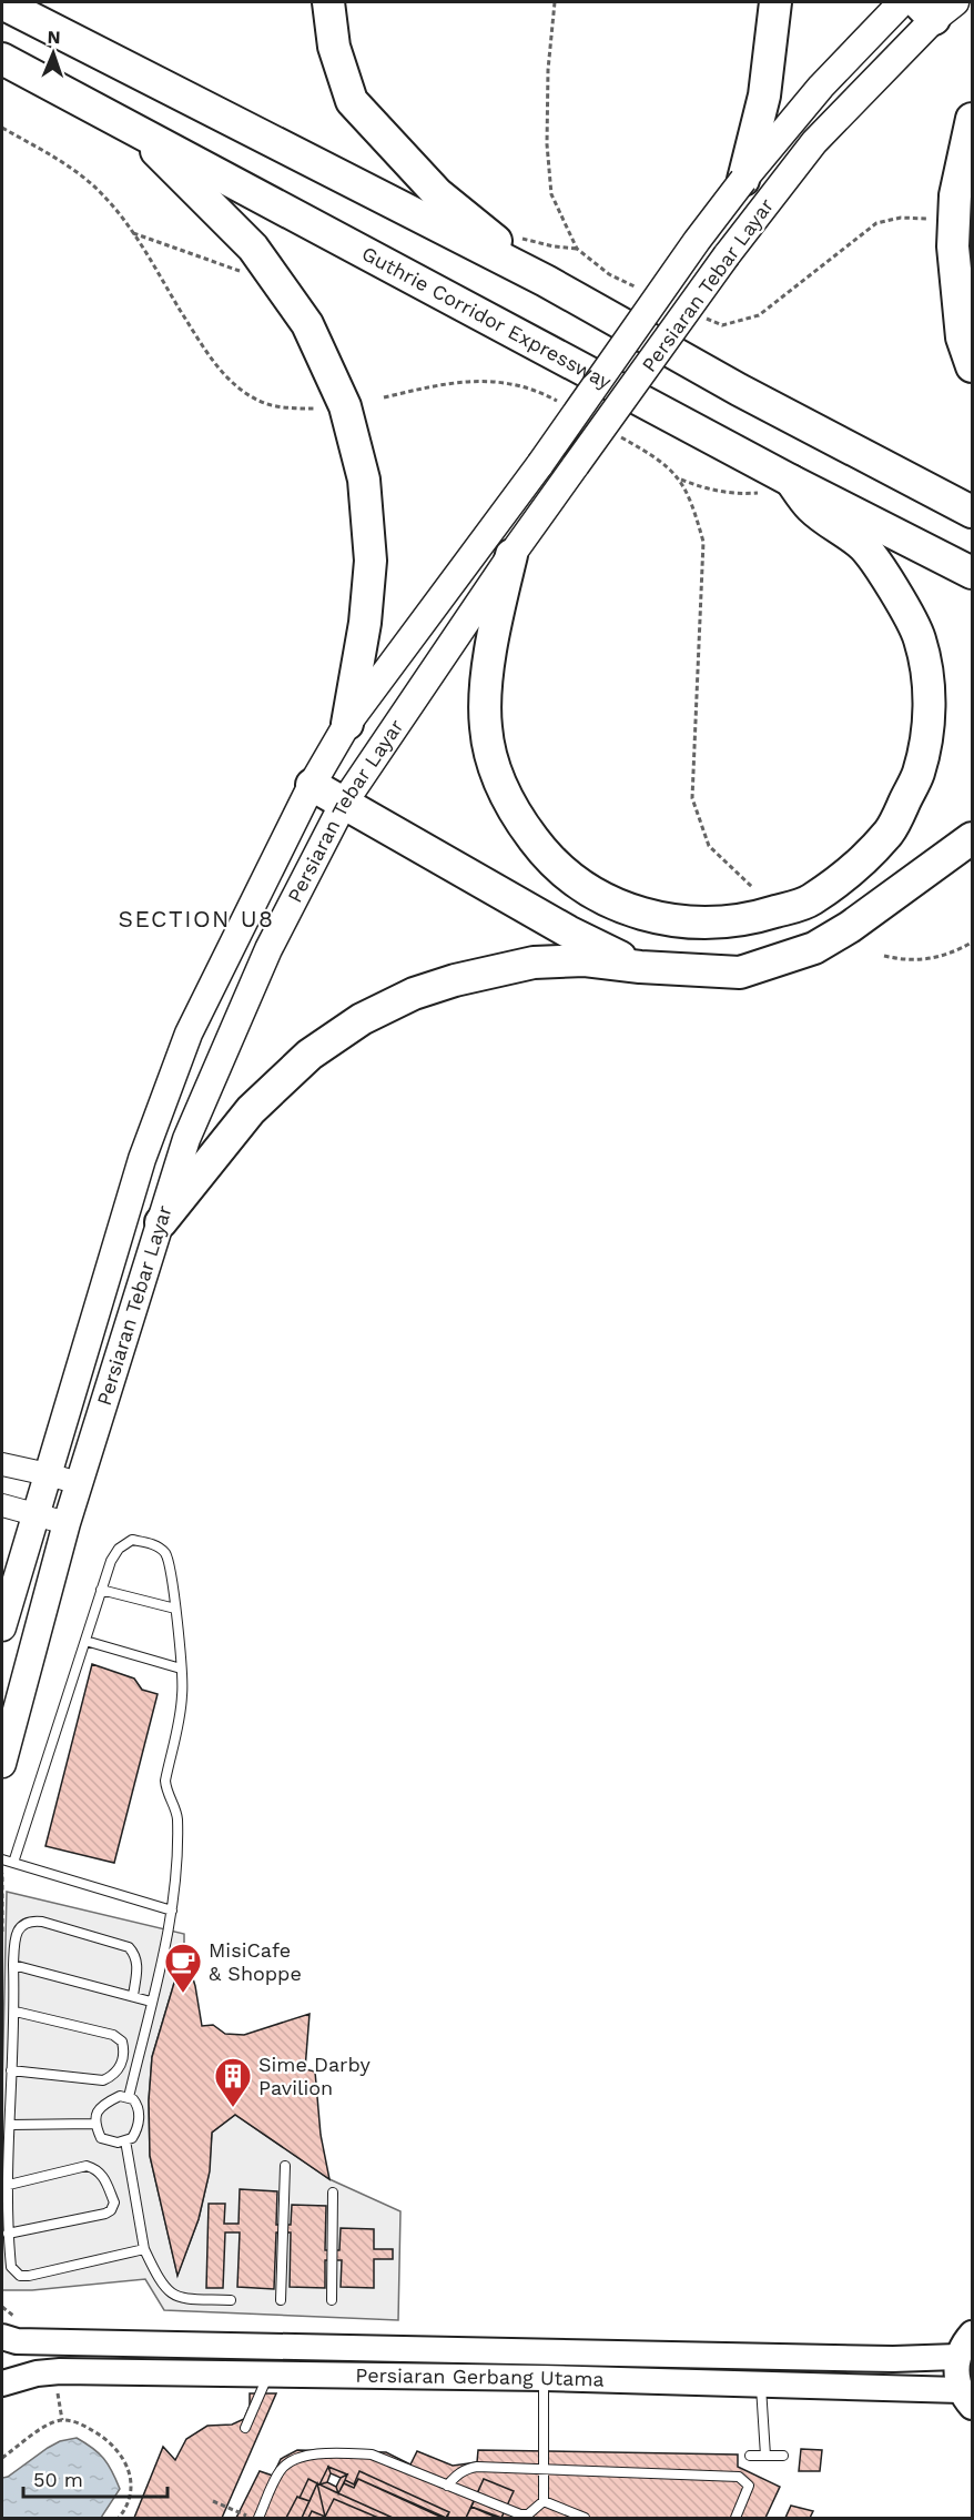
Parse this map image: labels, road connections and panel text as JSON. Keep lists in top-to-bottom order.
{
  "streets": {
    "highway": ["Guthrie Corridor Expressway"],
    "main road": ["Persiaran Tebar Layar", "Persiaran Gerbang Utama"]
  },
  "districts": ["SECTION U8"],
  "places": {
    "cafe": ["MisiCafe & Shoppe"],
    "building": ["Sime Darby Pavilion"]
  },
  "scale_bar": "50 m",
  "north": "top"
}
